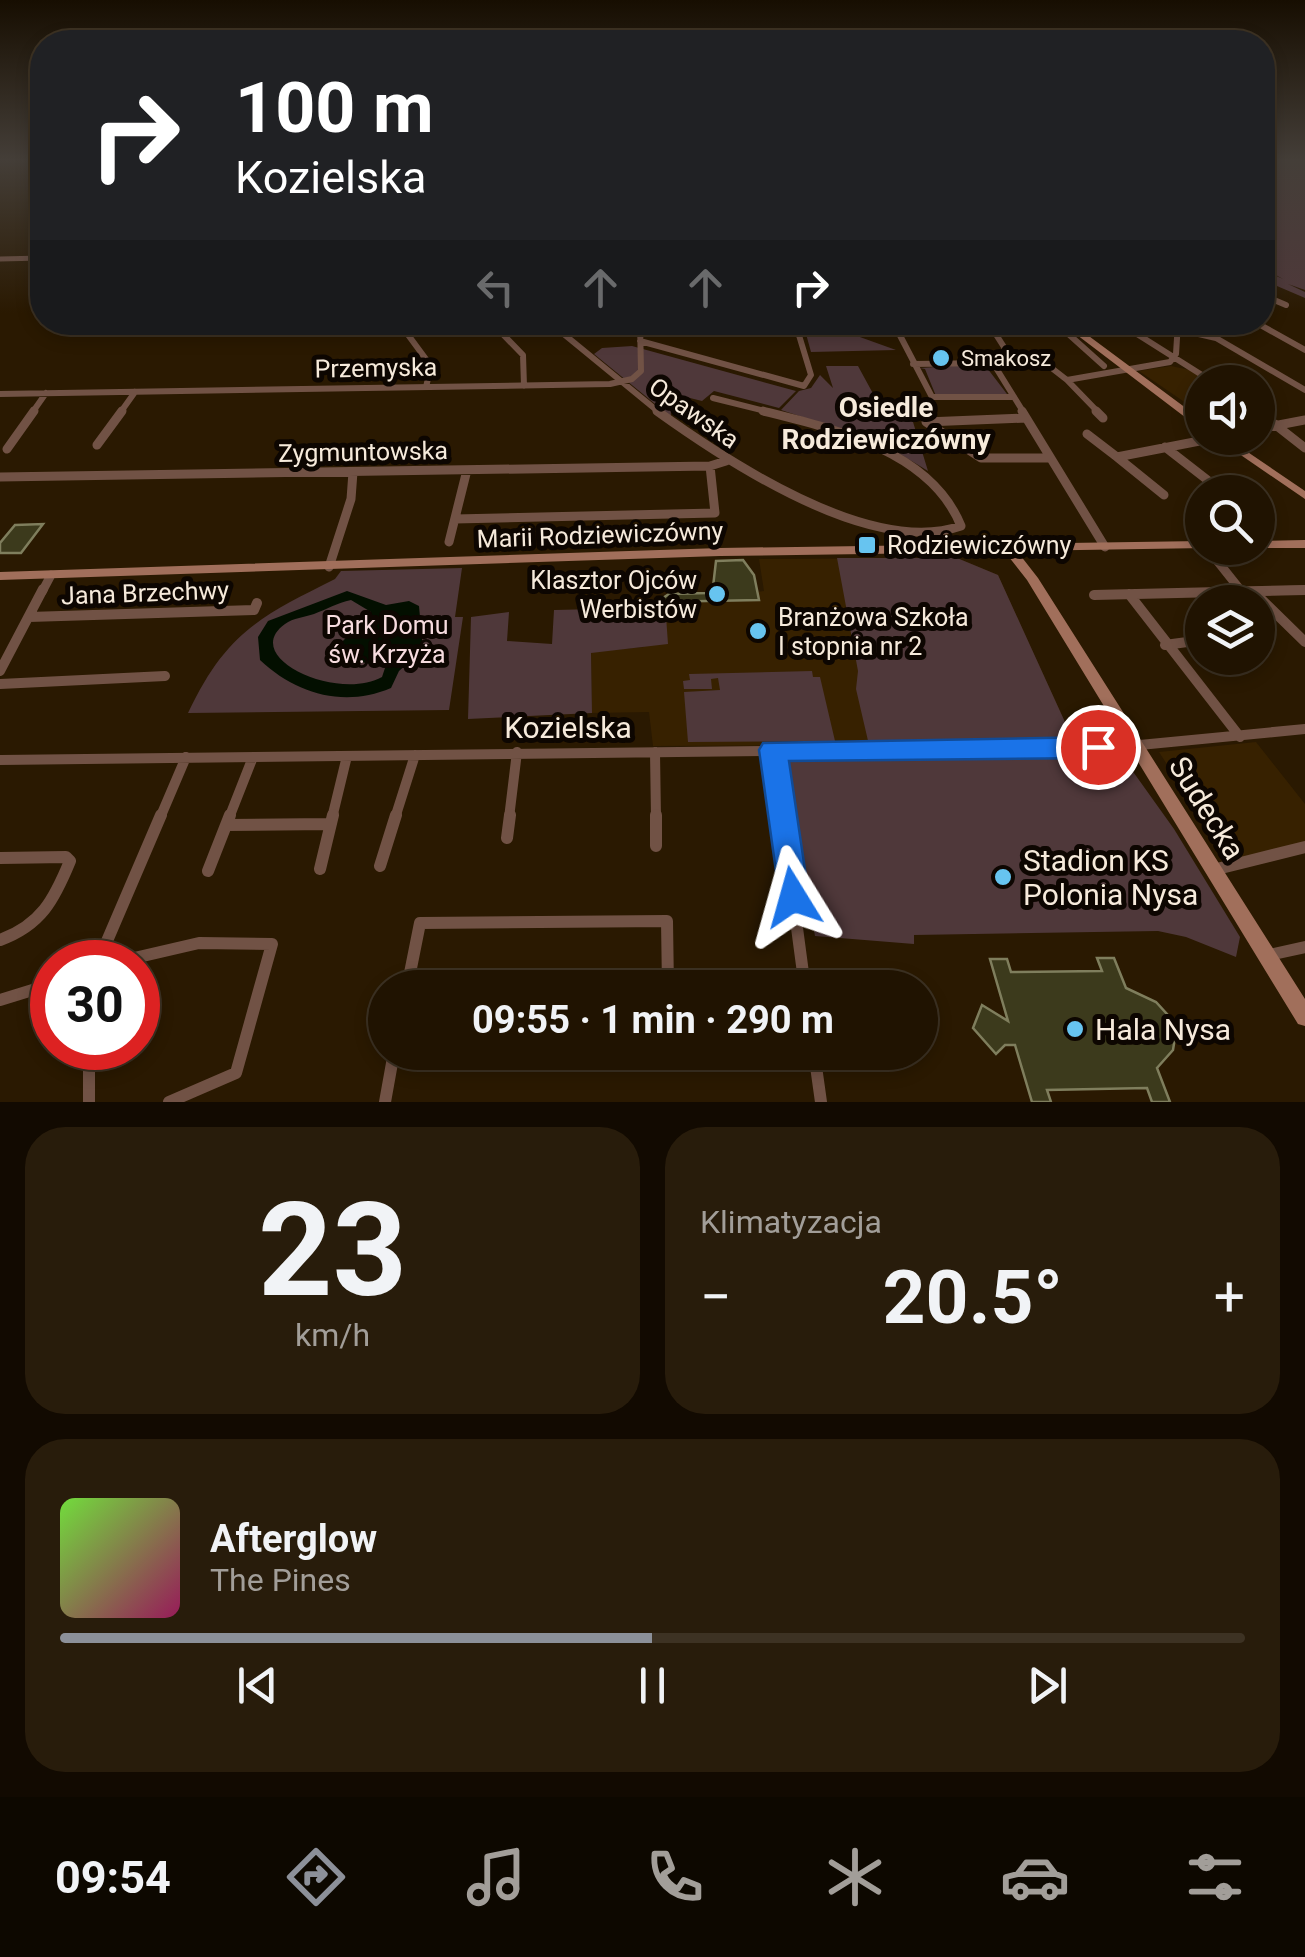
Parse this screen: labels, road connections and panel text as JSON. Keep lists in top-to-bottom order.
{
  "streets": {
    "street": [
      "Przemyska",
      "Opawska",
      "Zygmuntowska",
      "Marii Rodziewiczówny",
      "Jana Brzechwy",
      "Kozielska",
      "Sudecka"
    ]
  },
  "crossings": [
    ["Przemyska", "Opawska"],
    ["Opawska", "Zygmuntowska"],
    ["Marii Rodziewiczówny", "Jana Brzechwy"],
    ["Marii Rodziewiczówny", "Sudecka"],
    ["Kozielska", "Sudecka"]
  ],
  "districts": ["Osiedle Rodziewiczówny"],
  "parks": ["Park Domu św. Krzyża"],
  "places": {
    "other": [
      "Smakosz",
      "Klasztor Ojców Werbistów",
      "Branżowa Szkoła I stopnia nr 2",
      "Stadion KS Polonia Nysa",
      "Hala Nysa"
    ],
    "transit": ["Rodziewiczówny"]
  },
  "page": {
    "turn": ["100 m", "Kozielska"],
    "limit": "30",
    "trip": "09:55 · 1 min · 290 m",
    "tile": [
      ["23", "km/h"],
      "Klimatyzacja"
    ],
    "heat": ["−", "20.5°", "+"],
    "song": ["Afterglow", "The Pines"],
    "tabs": "09:54"
  }
}
